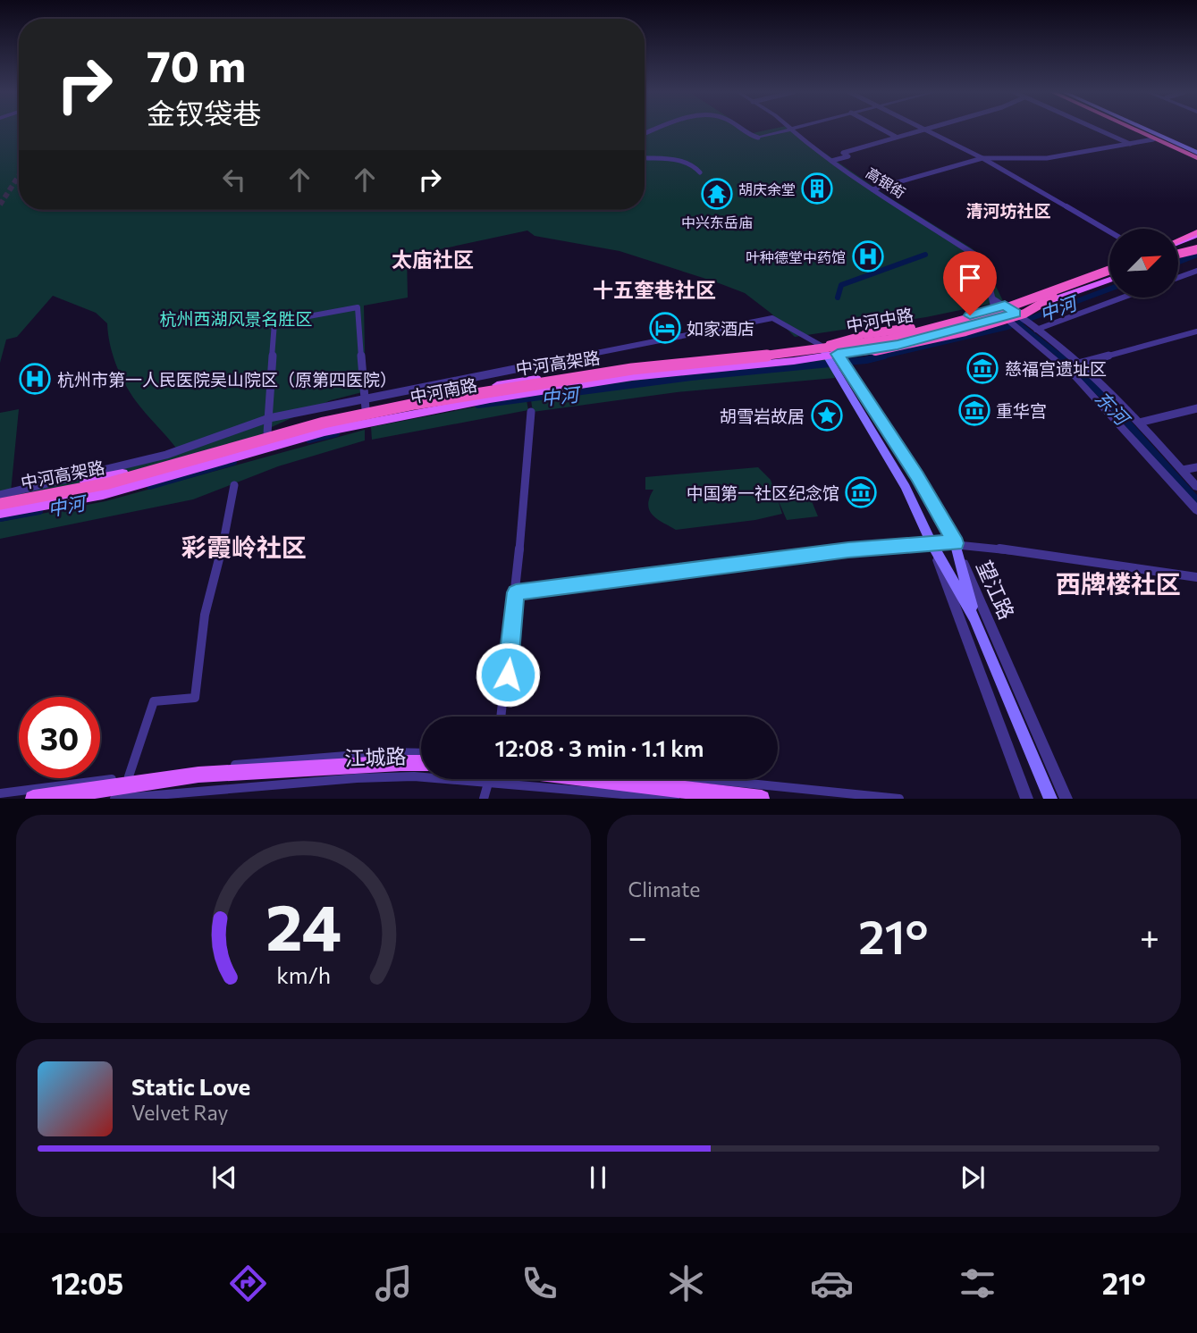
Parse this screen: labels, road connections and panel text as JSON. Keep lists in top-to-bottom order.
{
  "streets": {
    "highway": ["中河高架路"],
    "main road": [
      "中河中路",
      "中河南路",
      "望江路",
      "江城路"
    ],
    "street": ["高银街"]
  },
  "crossings": [
    ["高银街", "中河中路"],
    ["中河中路", "中河南路"],
    ["中河中路", "望江路"],
    ["中河高架路", "中河南路"],
    ["中河南路", "望江路"]
  ],
  "districts": [
    "清河坊社区",
    "太庙社区",
    "十五奎巷社区",
    "彩霞岭社区",
    "西牌楼社区"
  ],
  "water": ["中河", "东河"],
  "parks": ["杭州西湖风景名胜区"],
  "places": {
    "building": ["胡庆余堂"],
    "temple": ["中兴东岳庙"],
    "hospital": ["叶种德堂中药馆", "杭州市第一人民医院吴山院区（原第四医院）"],
    "hotel": ["如家酒店"],
    "museum": ["慈福宫遗址区", "重华宫", "中国第一社区纪念馆"],
    "place": ["胡雪岩故居"]
  },
  "north": "top right",
  "page": {
    "turn": ["70 m", "金钗袋巷"],
    "limit": "30",
    "trip": "12:08 · 3 min · 1.1 km",
    "tile": "Climate",
    "heat": ["−", "21°", "+"],
    "song": ["Static Love", "Velvet Ray"],
    "tabs": ["12:05", "21°"],
    "gauge": ["24", "km/h"]
  }
}
